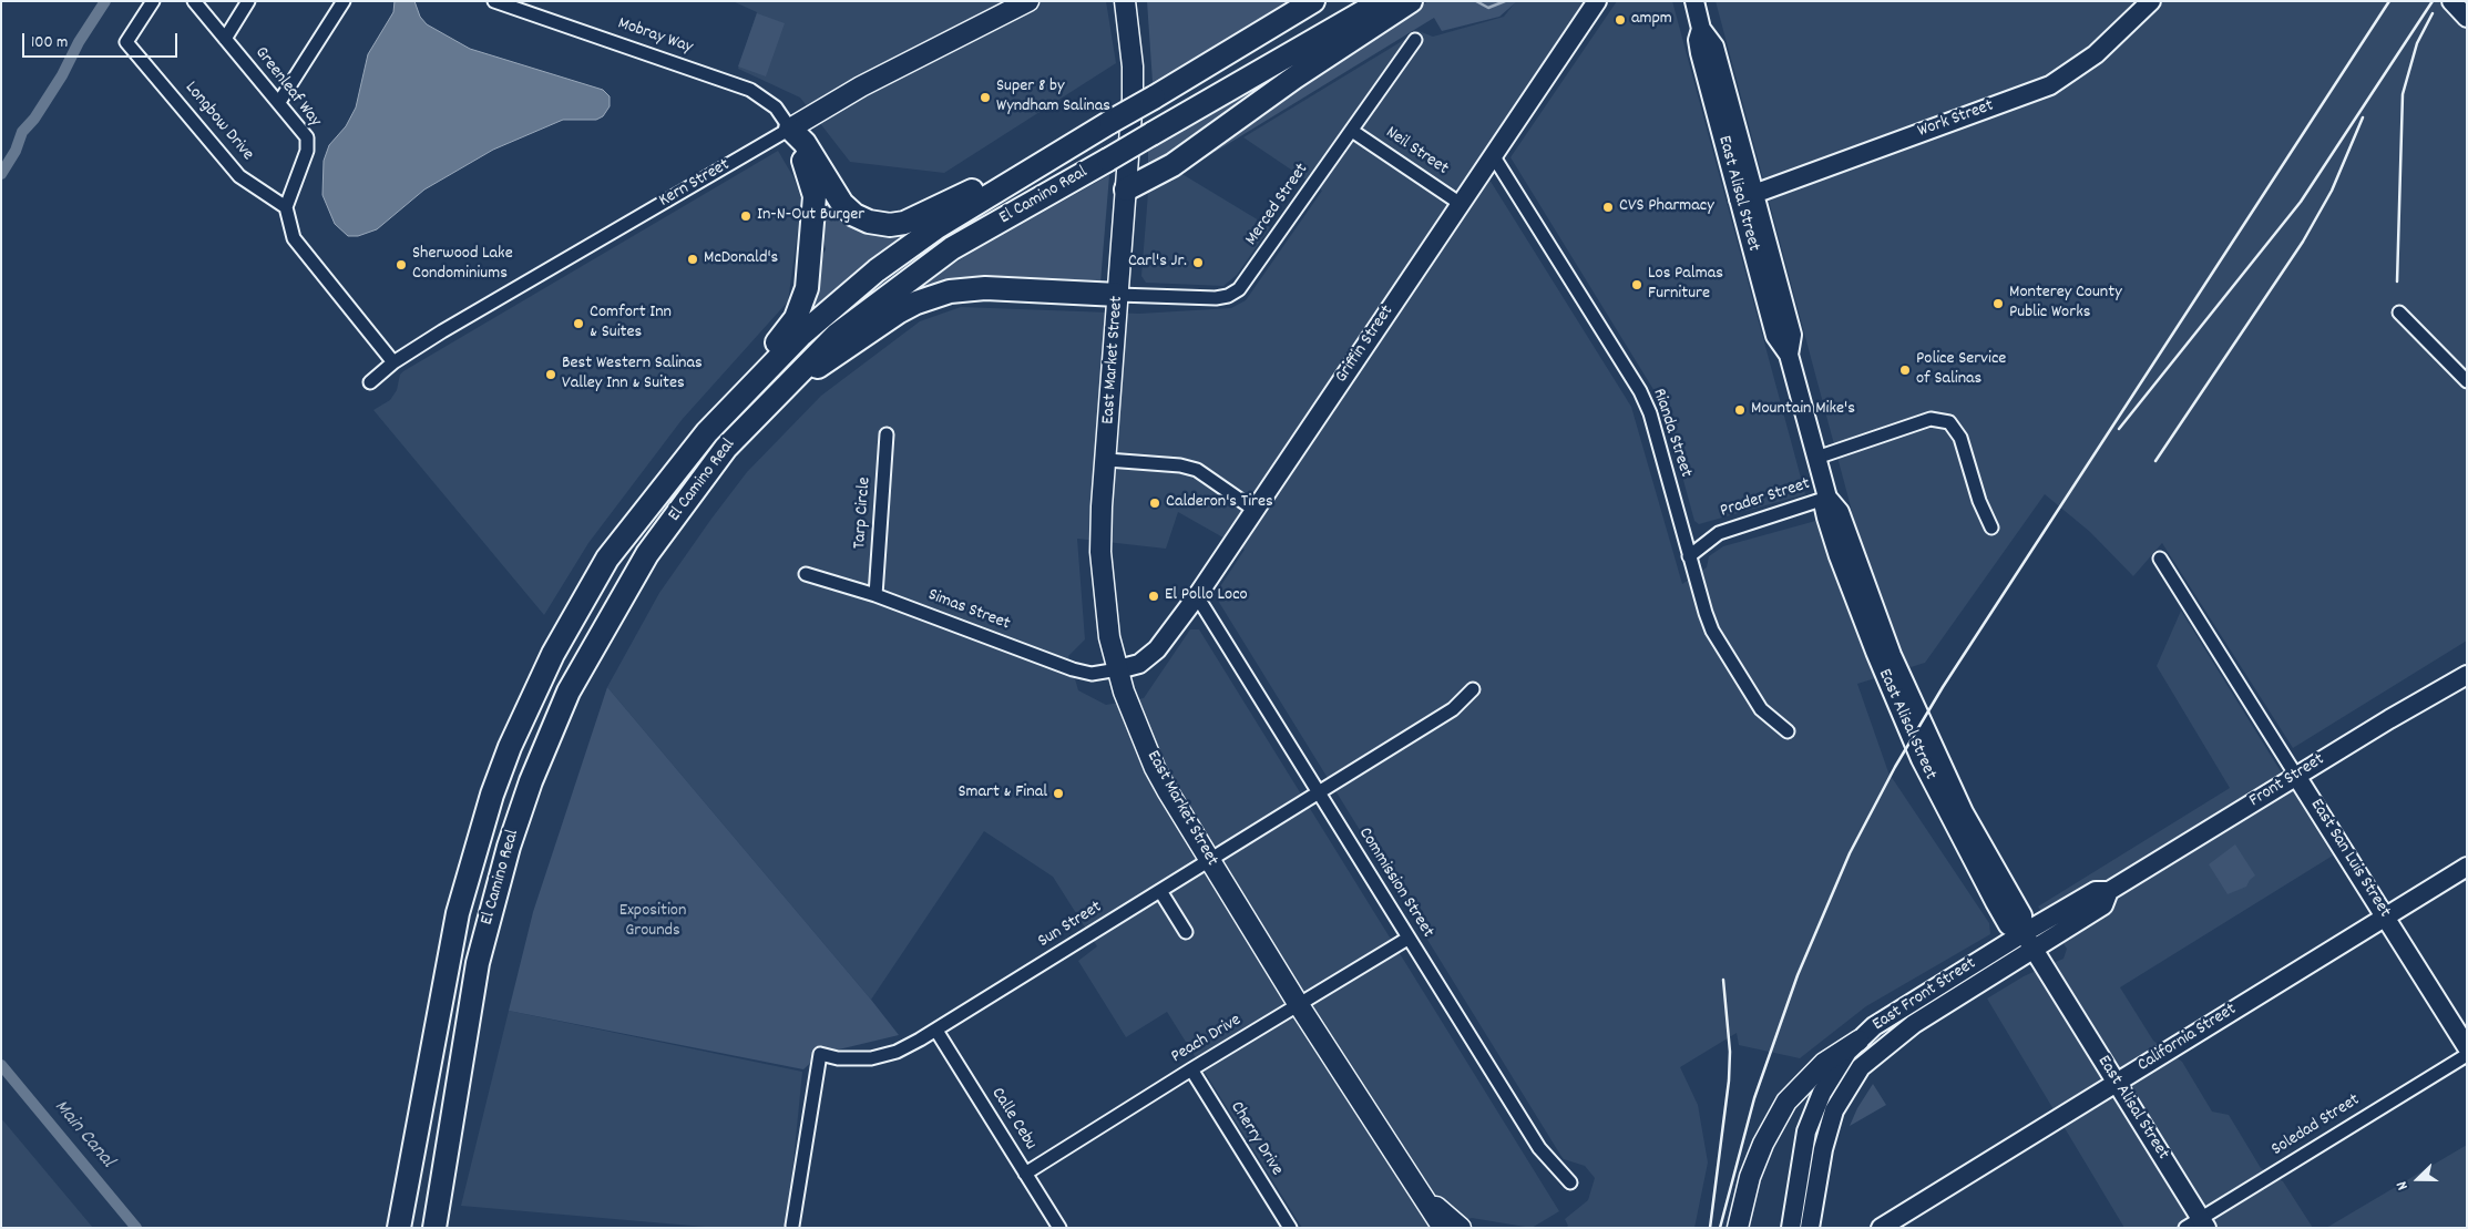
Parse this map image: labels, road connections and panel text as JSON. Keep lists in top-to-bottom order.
{
  "streets": {
    "highway": ["El Camino Real"],
    "main road": [
      "Work Street",
      "Kern Street",
      "East Alisal Street",
      "Griffin Street",
      "East Market Street",
      "Front Street",
      "East San Luis Street",
      "East Front Street",
      "California Street"
    ],
    "street": [
      "Mobray Way",
      "Greenleaf Way",
      "Longbow Drive",
      "Neil Street",
      "Merced Street",
      "Rianda Street",
      "Prader Street",
      "Tarp Circle",
      "Simas Street",
      "Commission Street",
      "Sun Street",
      "Peach Drive",
      "Calle Cebu",
      "Soledad Street",
      "Cherry Drive"
    ]
  },
  "crossings": [
    ["Mobray Way", "Kern Street"],
    ["Greenleaf Way", "Longbow Drive"],
    ["Work Street", "East Alisal Street"],
    ["Neil Street", "Merced Street"],
    ["Neil Street", "Griffin Street"],
    ["East Alisal Street", "Prader Street"],
    ["East Alisal Street", "Front Street"],
    ["East Alisal Street", "East Front Street"],
    ["East Alisal Street", "California Street"],
    ["East Alisal Street", "Soledad Street"],
    ["Merced Street", "East Market Street"],
    ["Griffin Street", "East Market Street"],
    ["Griffin Street", "Rianda Street"],
    ["Griffin Street", "Simas Street"],
    ["Griffin Street", "Commission Street"],
    ["East Market Street", "Simas Street"],
    ["East Market Street", "Sun Street"],
    ["East Market Street", "Peach Drive"],
    ["Rianda Street", "Prader Street"],
    ["Tarp Circle", "Simas Street"],
    ["Front Street", "East San Luis Street"],
    ["Front Street", "East Front Street"],
    ["East San Luis Street", "California Street"],
    ["Commission Street", "Sun Street"],
    ["Commission Street", "Peach Drive"],
    ["Sun Street", "Calle Cebu"],
    ["Peach Drive", "Calle Cebu"],
    ["Peach Drive", "Cherry Drive"]
  ],
  "water": ["Main Canal"],
  "parks": ["Exposition Grounds"],
  "places": [
    "ampm",
    "Super 8 by Wyndham Salinas",
    "CVS Pharmacy",
    "In-N-Out Burger",
    "McDonald's",
    "Carl's Jr.",
    "Sherwood Lake Condominiums",
    "Los Palmas Furniture",
    "Monterey County Public Works",
    "Comfort Inn & Suites",
    "Police Service of Salinas",
    "Best Western Salinas Valley Inn & Suites",
    "Mountain Mike's",
    "Calderon's Tires",
    "El Pollo Loco",
    "Smart & Final"
  ],
  "scale_bar": "100 m",
  "north": "left"
}
